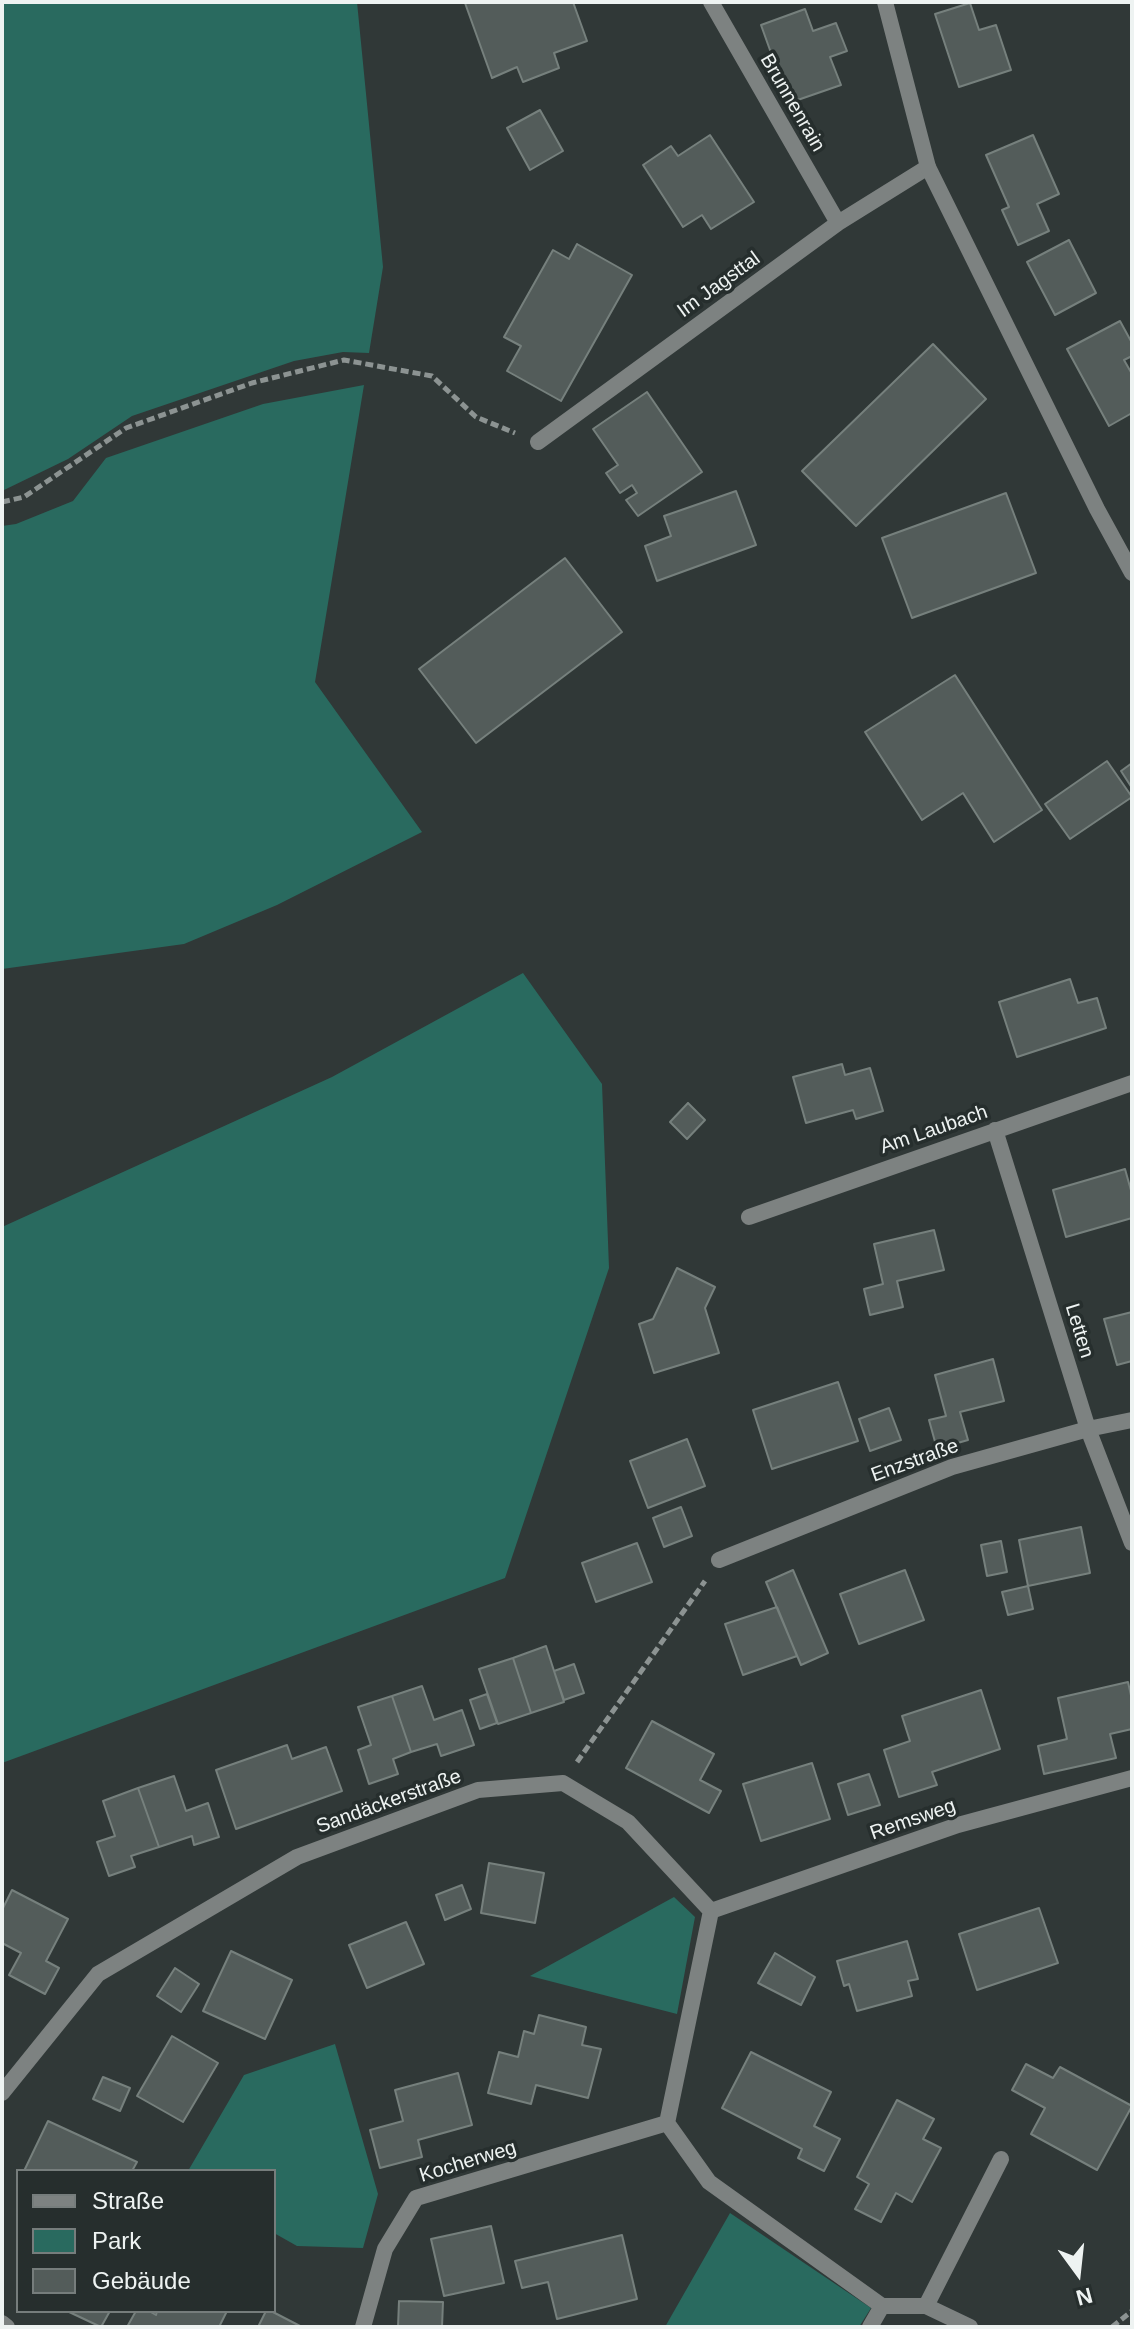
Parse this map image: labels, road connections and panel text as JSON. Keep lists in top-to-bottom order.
{
  "streets": {
    "street": [
      "Brunnenrain",
      "Im Jagsttal",
      "Am Laubach",
      "Letten",
      "Enzstraße",
      "Sandäckerstraße",
      "Remsweg",
      "Kocherweg"
    ]
  },
  "crossings": [
    ["Brunnenrain", "Im Jagsttal"],
    ["Am Laubach", "Letten"],
    ["Letten", "Enzstraße"]
  ],
  "legend": ["Straße", "Park", "Gebäude"],
  "north": "bottom"
}
